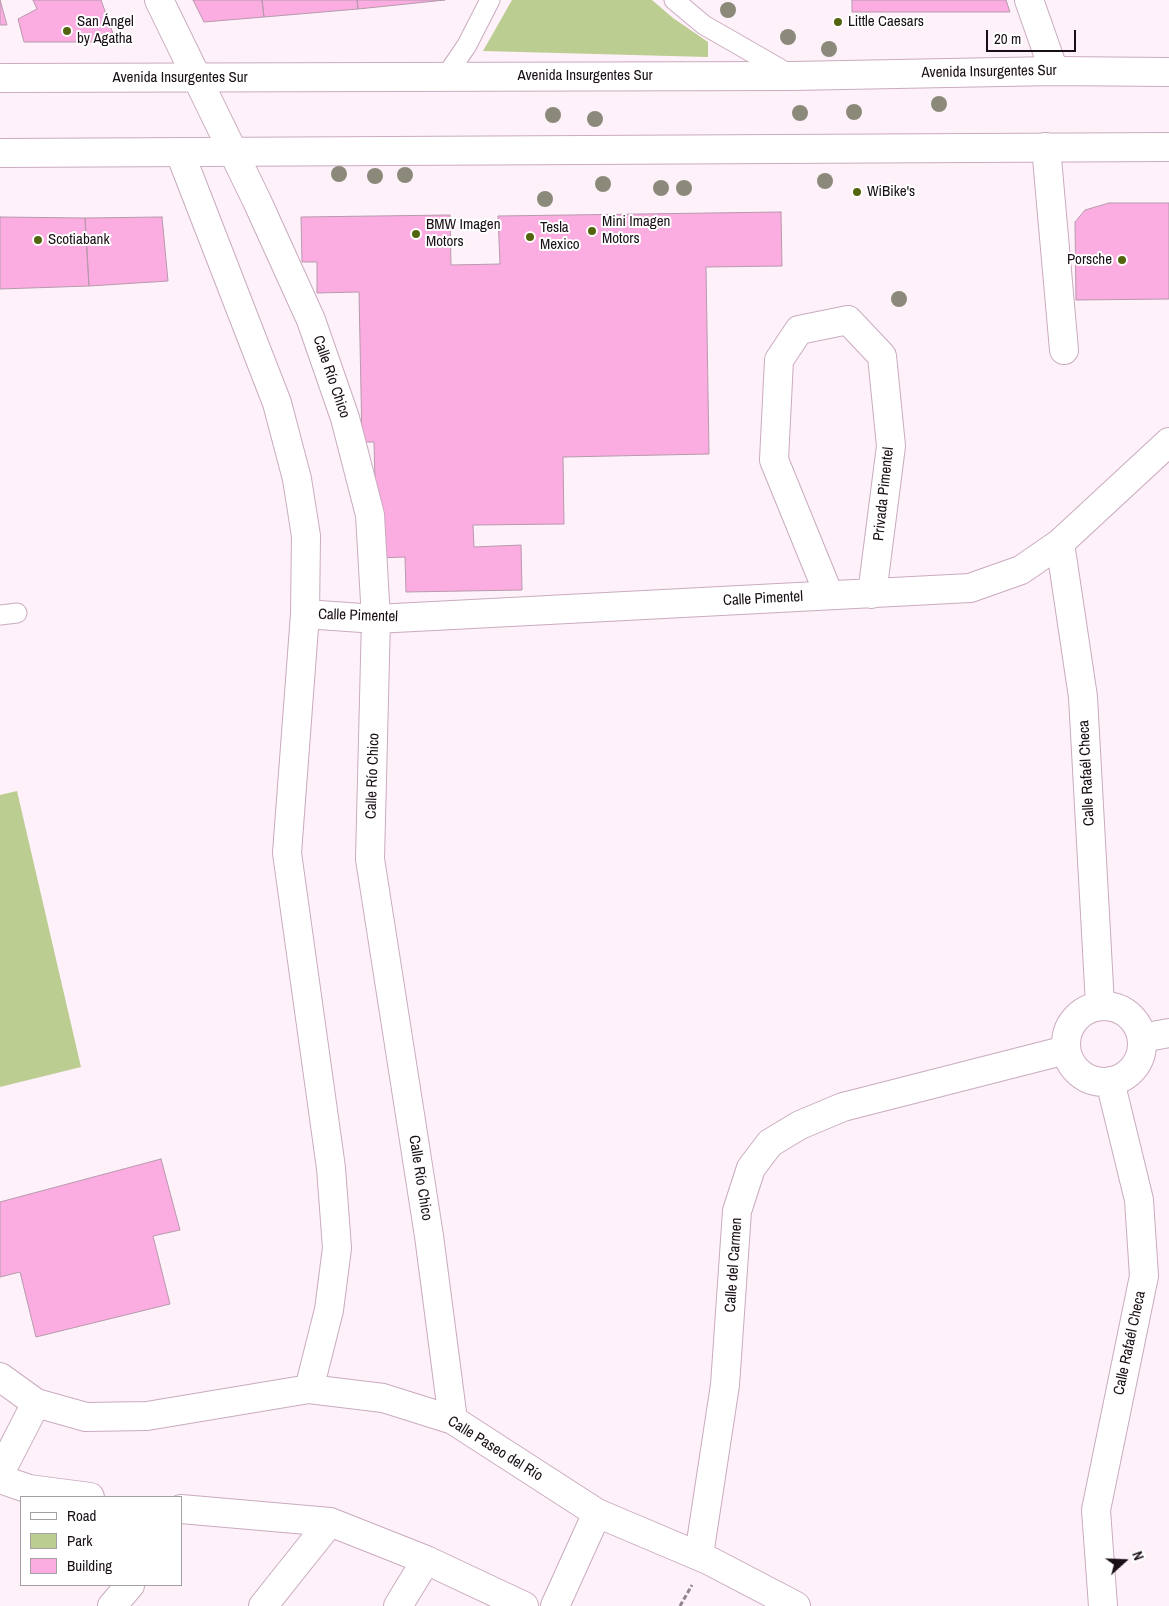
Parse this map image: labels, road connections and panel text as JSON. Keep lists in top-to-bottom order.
{
  "streets": {
    "street": [
      "Avenida Insurgentes Sur",
      "Calle Río Chico",
      "Privada Pimentel",
      "Calle Pimentel",
      "Calle Rafaél Checa",
      "Calle del Carmen",
      "Calle Paseo del Río"
    ]
  },
  "crossings": [
    ["Avenida Insurgentes Sur", "Calle Río Chico"],
    ["Calle Río Chico", "Calle Pimentel"],
    ["Calle Río Chico", "Calle Paseo del Río"],
    ["Privada Pimentel", "Calle Pimentel"],
    ["Calle Pimentel", "Calle Rafaél Checa"],
    ["Calle Rafaél Checa", "Calle del Carmen"],
    ["Calle del Carmen", "Calle Paseo del Río"]
  ],
  "places": [
    "Little Caesars",
    "San Ángel by Agatha",
    "WiBike's",
    "Mini Imagen Motors",
    "BMW Imagen Motors",
    "Tesla Mexico",
    "Scotiabank",
    "Porsche"
  ],
  "legend": ["Road", "Park", "Building"],
  "scale_bar": "20 m",
  "north": "right"
}
